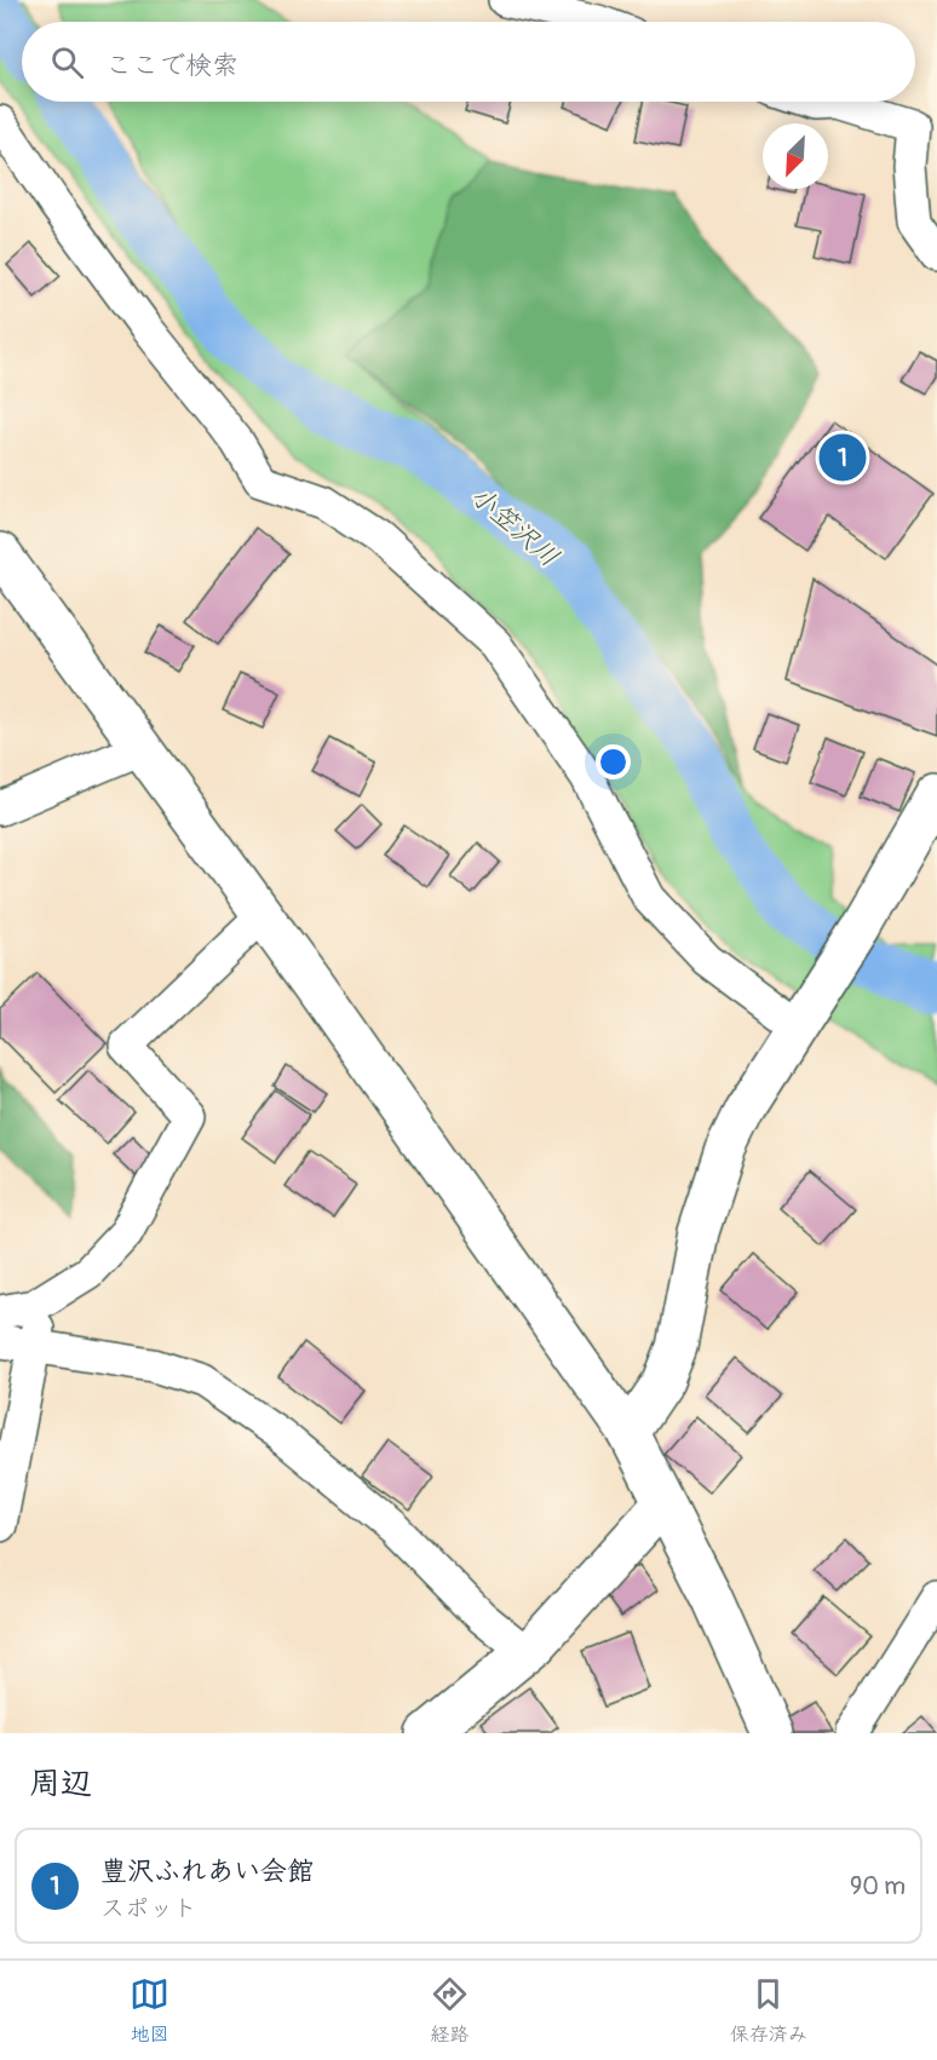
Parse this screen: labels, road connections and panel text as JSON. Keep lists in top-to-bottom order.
{
  "water": ["小笠沢川"],
  "north": "bottom left",
  "page": {
    "search": "ここで検索",
    "pins": "1",
    "heading": "周辺",
    "list": [
      {
        "mark": "1",
        "name": "豊沢ふれあい会館",
        "note": "スポット",
        "value": "90 m"
      }
    ],
    "nav": ["地図", "経路", "保存済み"]
  }
}
